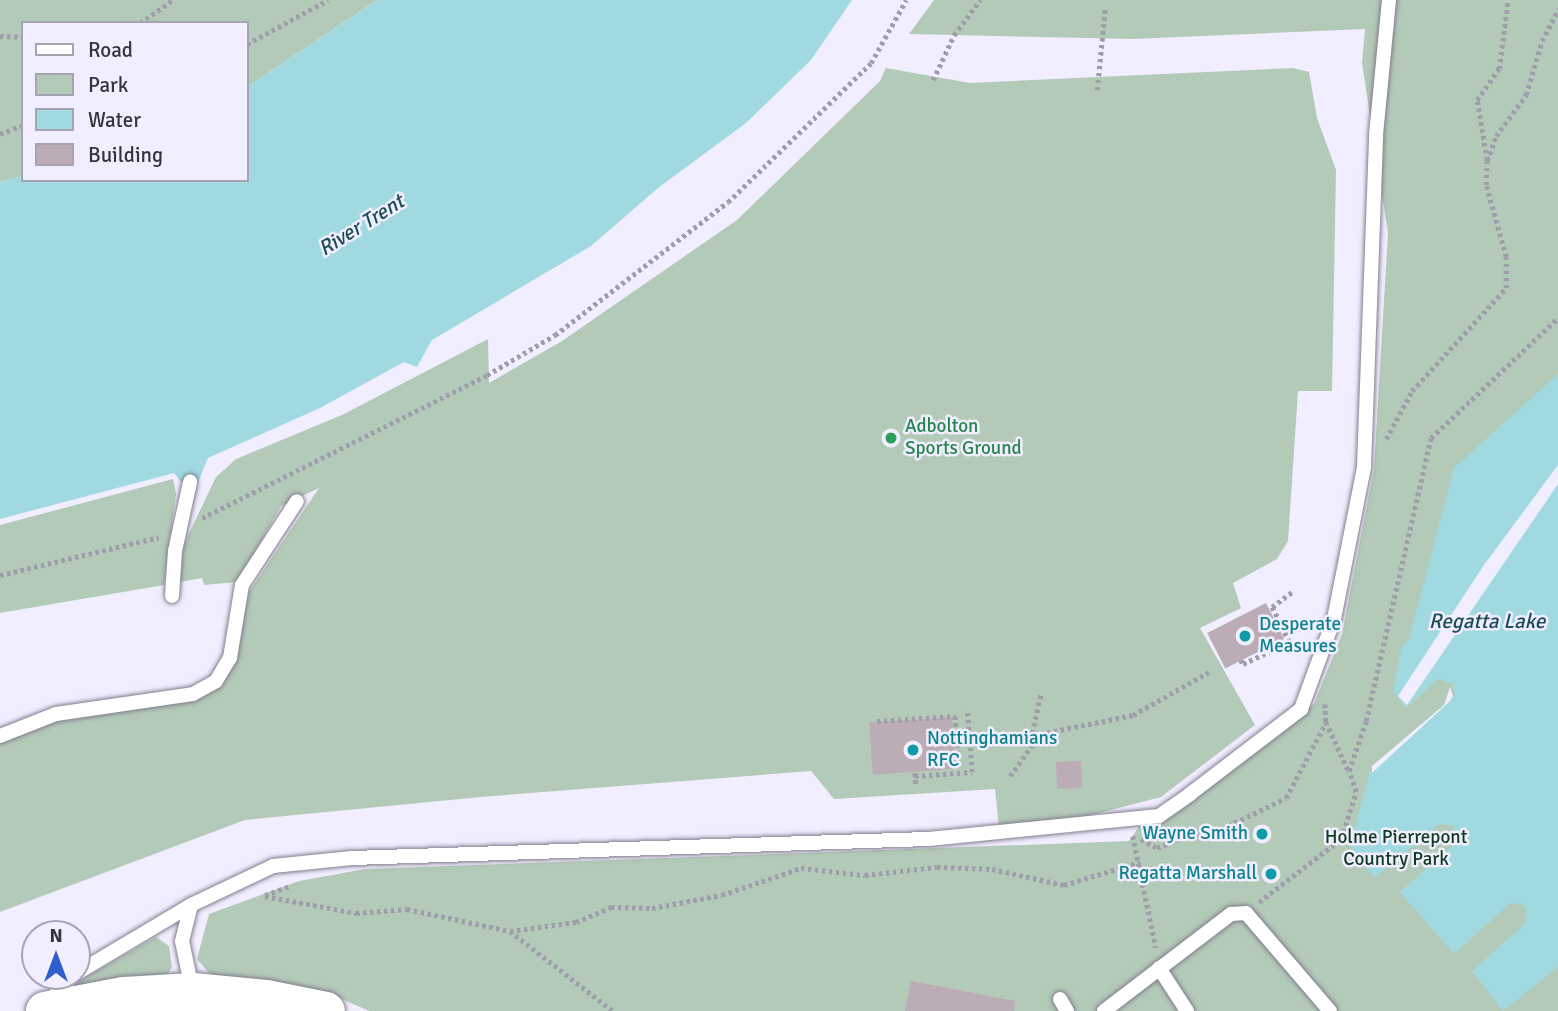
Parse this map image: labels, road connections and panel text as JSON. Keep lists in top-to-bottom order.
{
  "water": ["River Trent", "Regatta Lake"],
  "parks": ["Holme Pierrepont Country Park"],
  "places": [
    "Adbolton Sports Ground",
    "Desperate Measures",
    "Nottinghamians RFC",
    "Wayne Smith",
    "Regatta Marshall"
  ],
  "legend": [
    "Road",
    "Park",
    "Water",
    "Building"
  ],
  "north": "top"
}
